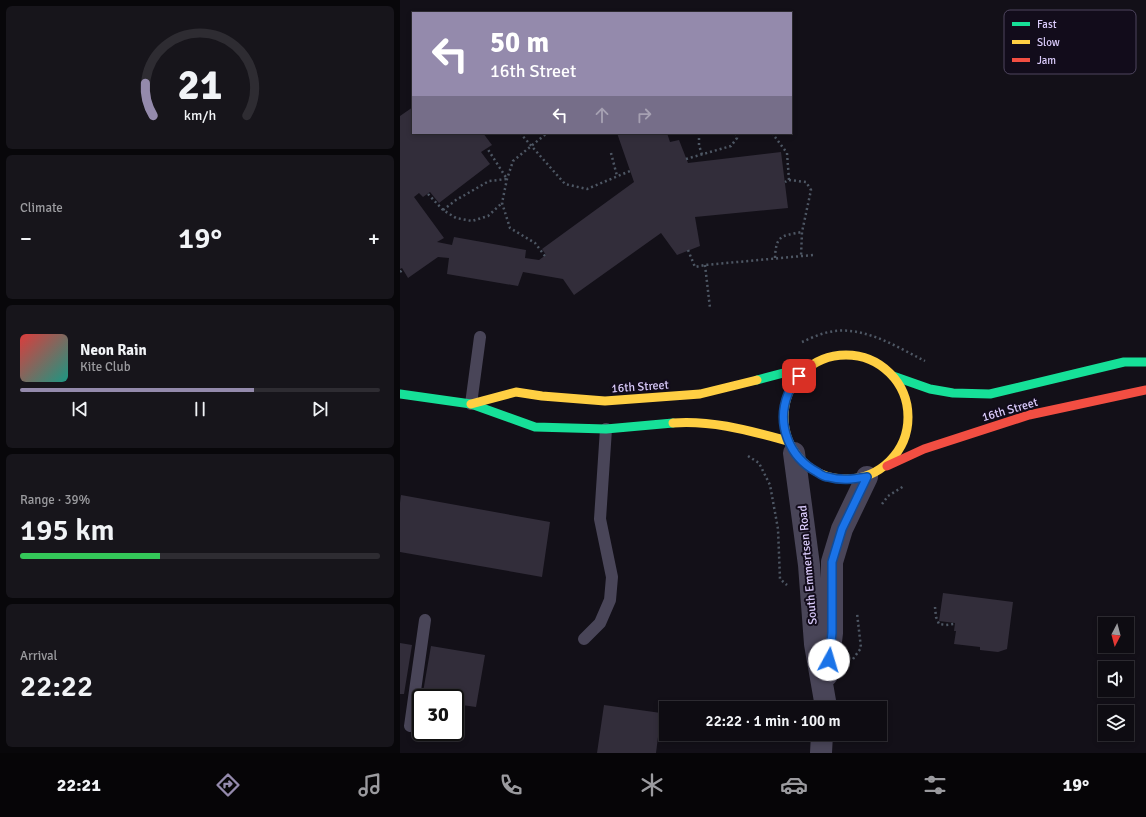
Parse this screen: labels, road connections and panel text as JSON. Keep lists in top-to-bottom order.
{
  "streets": {
    "street": ["16th Street", "South Emmertsen Road"]
  },
  "crossings": [
    ["16th Street", "South Emmertsen Road"]
  ],
  "legend": ["Fast", "Slow", "Jam"],
  "north": "bottom",
  "page": {
    "turn": ["50 m", "16th Street"],
    "tile": [
      "Climate",
      ["Range · 39%", "195 km"],
      ["Arrival", "22:22"]
    ],
    "heat": ["−", "19°", "+"],
    "song": ["Neon Rain", "Kite Club"],
    "limit": "30",
    "trip": "22:22 · 1 min · 100 m",
    "tabs": ["22:21", "19°"],
    "gauge": ["21", "km/h"]
  }
}
